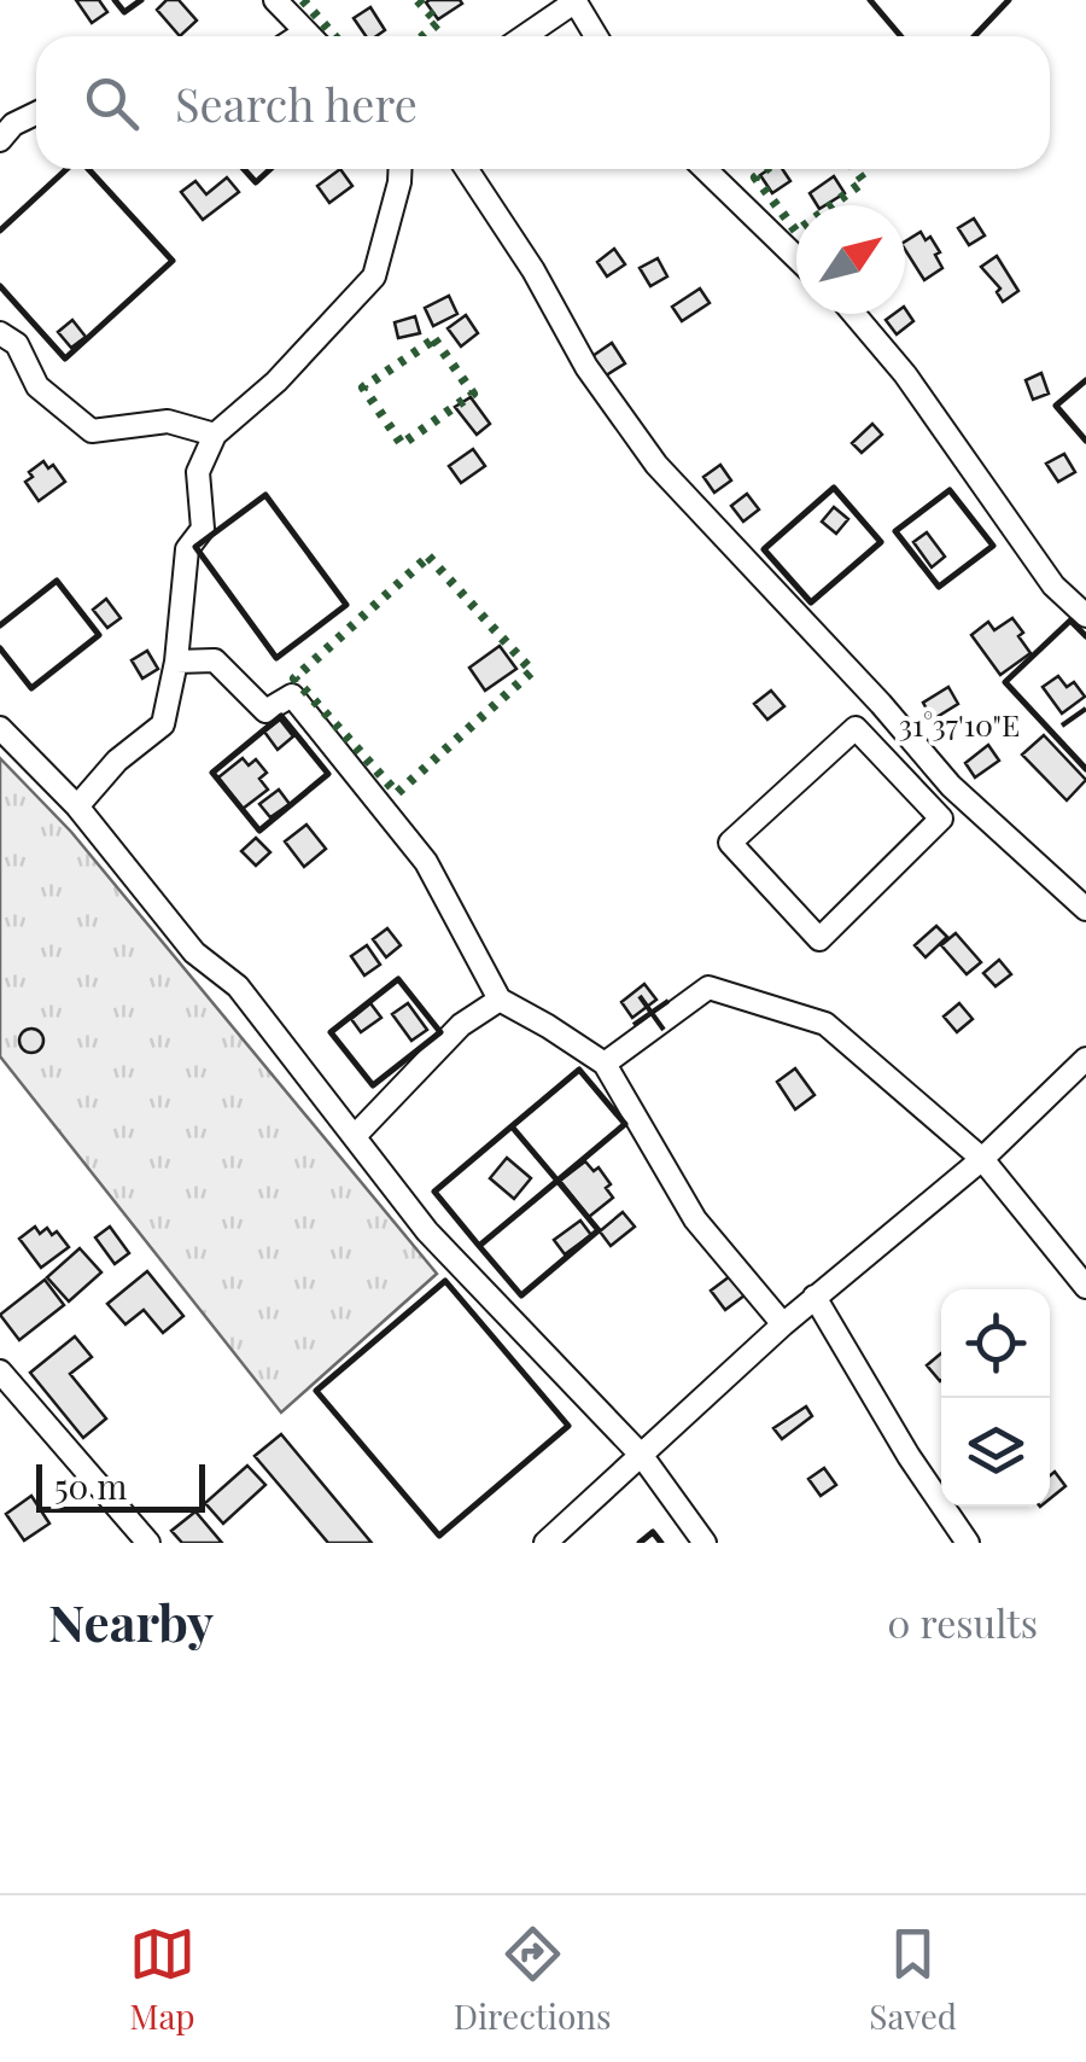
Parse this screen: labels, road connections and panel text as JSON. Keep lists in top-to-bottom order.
{
  "scale_bar": "50 m",
  "north": "top right",
  "page": {
    "search": "Search here",
    "scale": "50 m",
    "heading": ["Nearby", "0 results"],
    "nav": ["Map", "Directions", "Saved"]
  },
  "coordinates": ["31°37'10\"E"]
}
